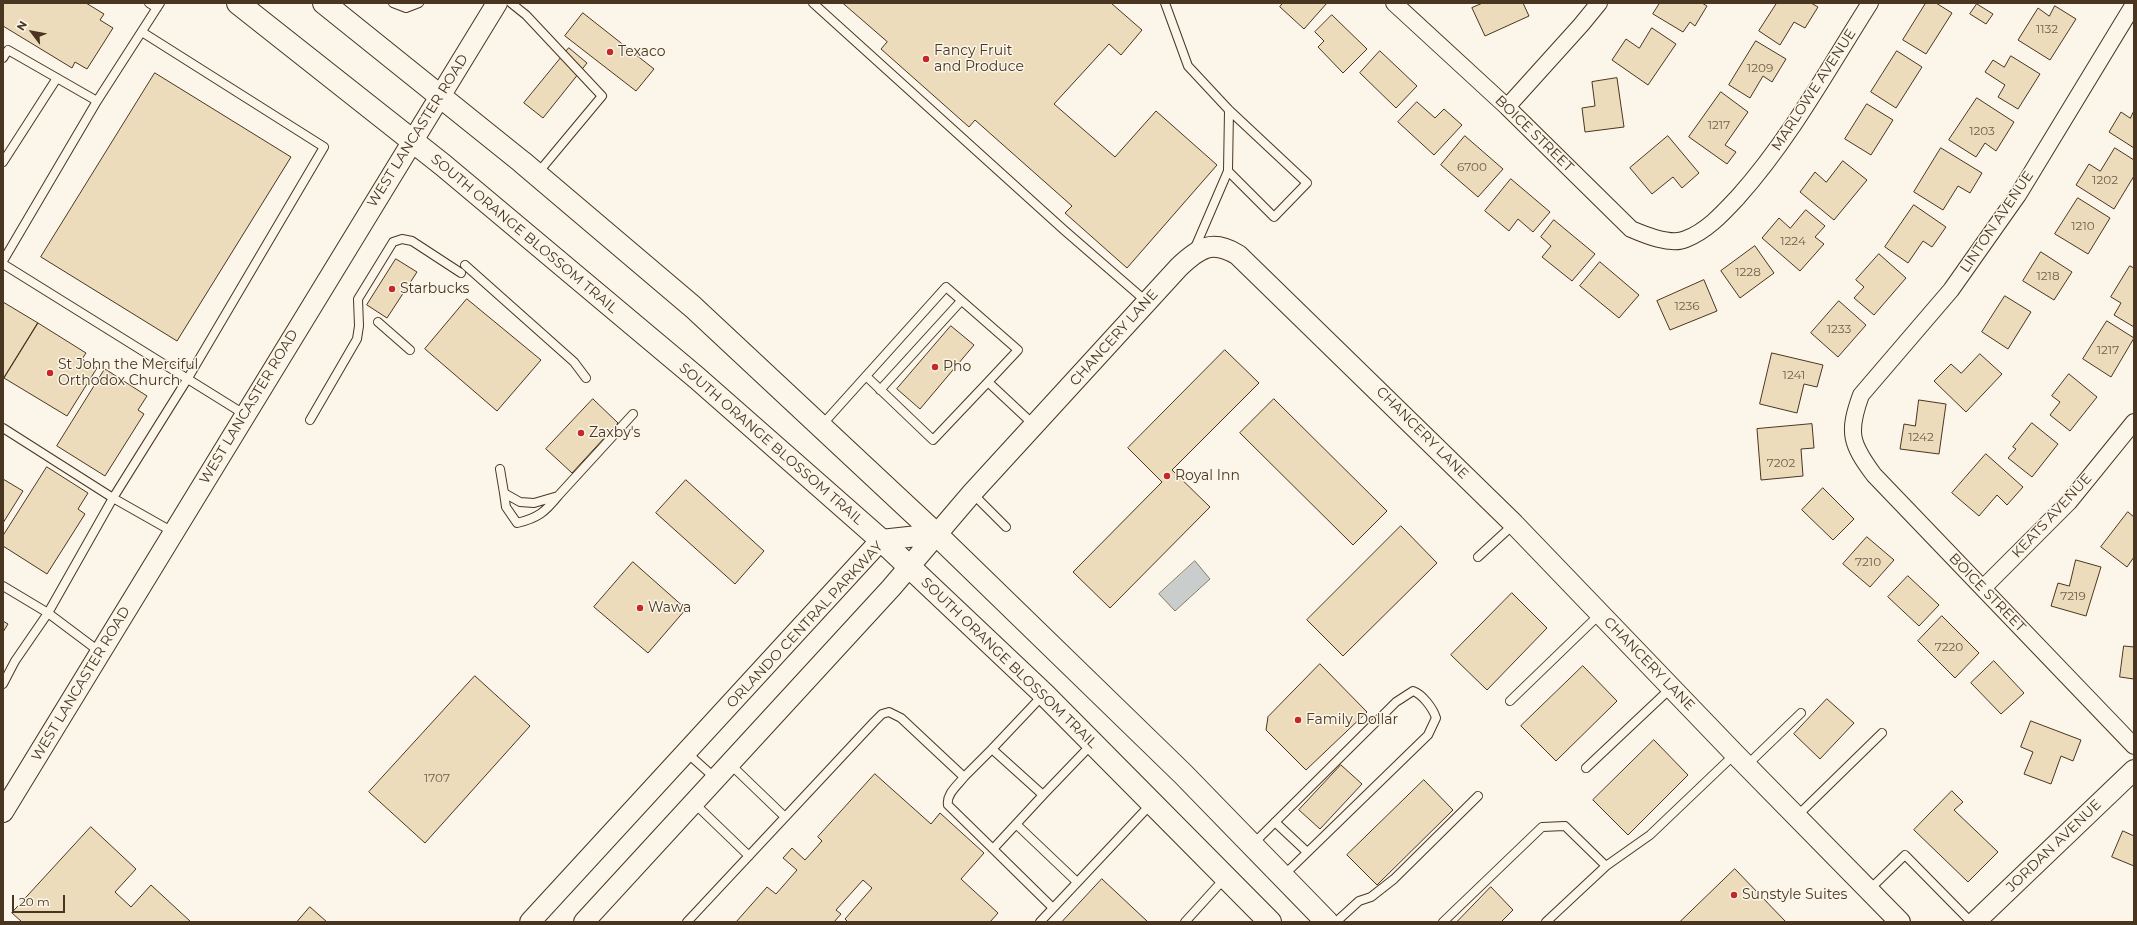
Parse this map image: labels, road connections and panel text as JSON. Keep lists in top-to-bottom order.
{
  "streets": {
    "main road": ["SOUTH ORANGE BLOSSOM TRAIL"],
    "street": [
      "MARLOWE AVENUE",
      "WEST LANCASTER ROAD",
      "BOICE STREET",
      "LINTON AVENUE",
      "CHANCERY LANE",
      "KEATS AVENUE",
      "ORLANDO CENTRAL PARKWAY",
      "JORDAN AVENUE"
    ]
  },
  "crossings": [
    ["MARLOWE AVENUE", "BOICE STREET"],
    ["WEST LANCASTER ROAD", "SOUTH ORANGE BLOSSOM TRAIL"],
    ["BOICE STREET", "LINTON AVENUE"],
    ["BOICE STREET", "KEATS AVENUE"],
    ["SOUTH ORANGE BLOSSOM TRAIL", "ORLANDO CENTRAL PARKWAY"],
    ["CHANCERY LANE", "ORLANDO CENTRAL PARKWAY"]
  ],
  "places": [
    "Texaco",
    "Fancy Fruit and Produce",
    "Starbucks",
    "Pho",
    "St John the Merciful Orthodox Church",
    "Zaxby's",
    "Royal Inn",
    "Wawa",
    "Family Dollar",
    "Sunstyle Suites"
  ],
  "house_numbers": [
    "1132",
    "1209",
    "1217",
    "1203",
    "6700",
    "1202",
    "1210",
    "1224",
    "1228",
    "1218",
    "1236",
    "1233",
    "1217",
    "1241",
    "1242",
    "7202",
    "7210",
    "7219",
    "7220",
    "1707"
  ],
  "scale_bar": "20 m",
  "north": "top left"
}
